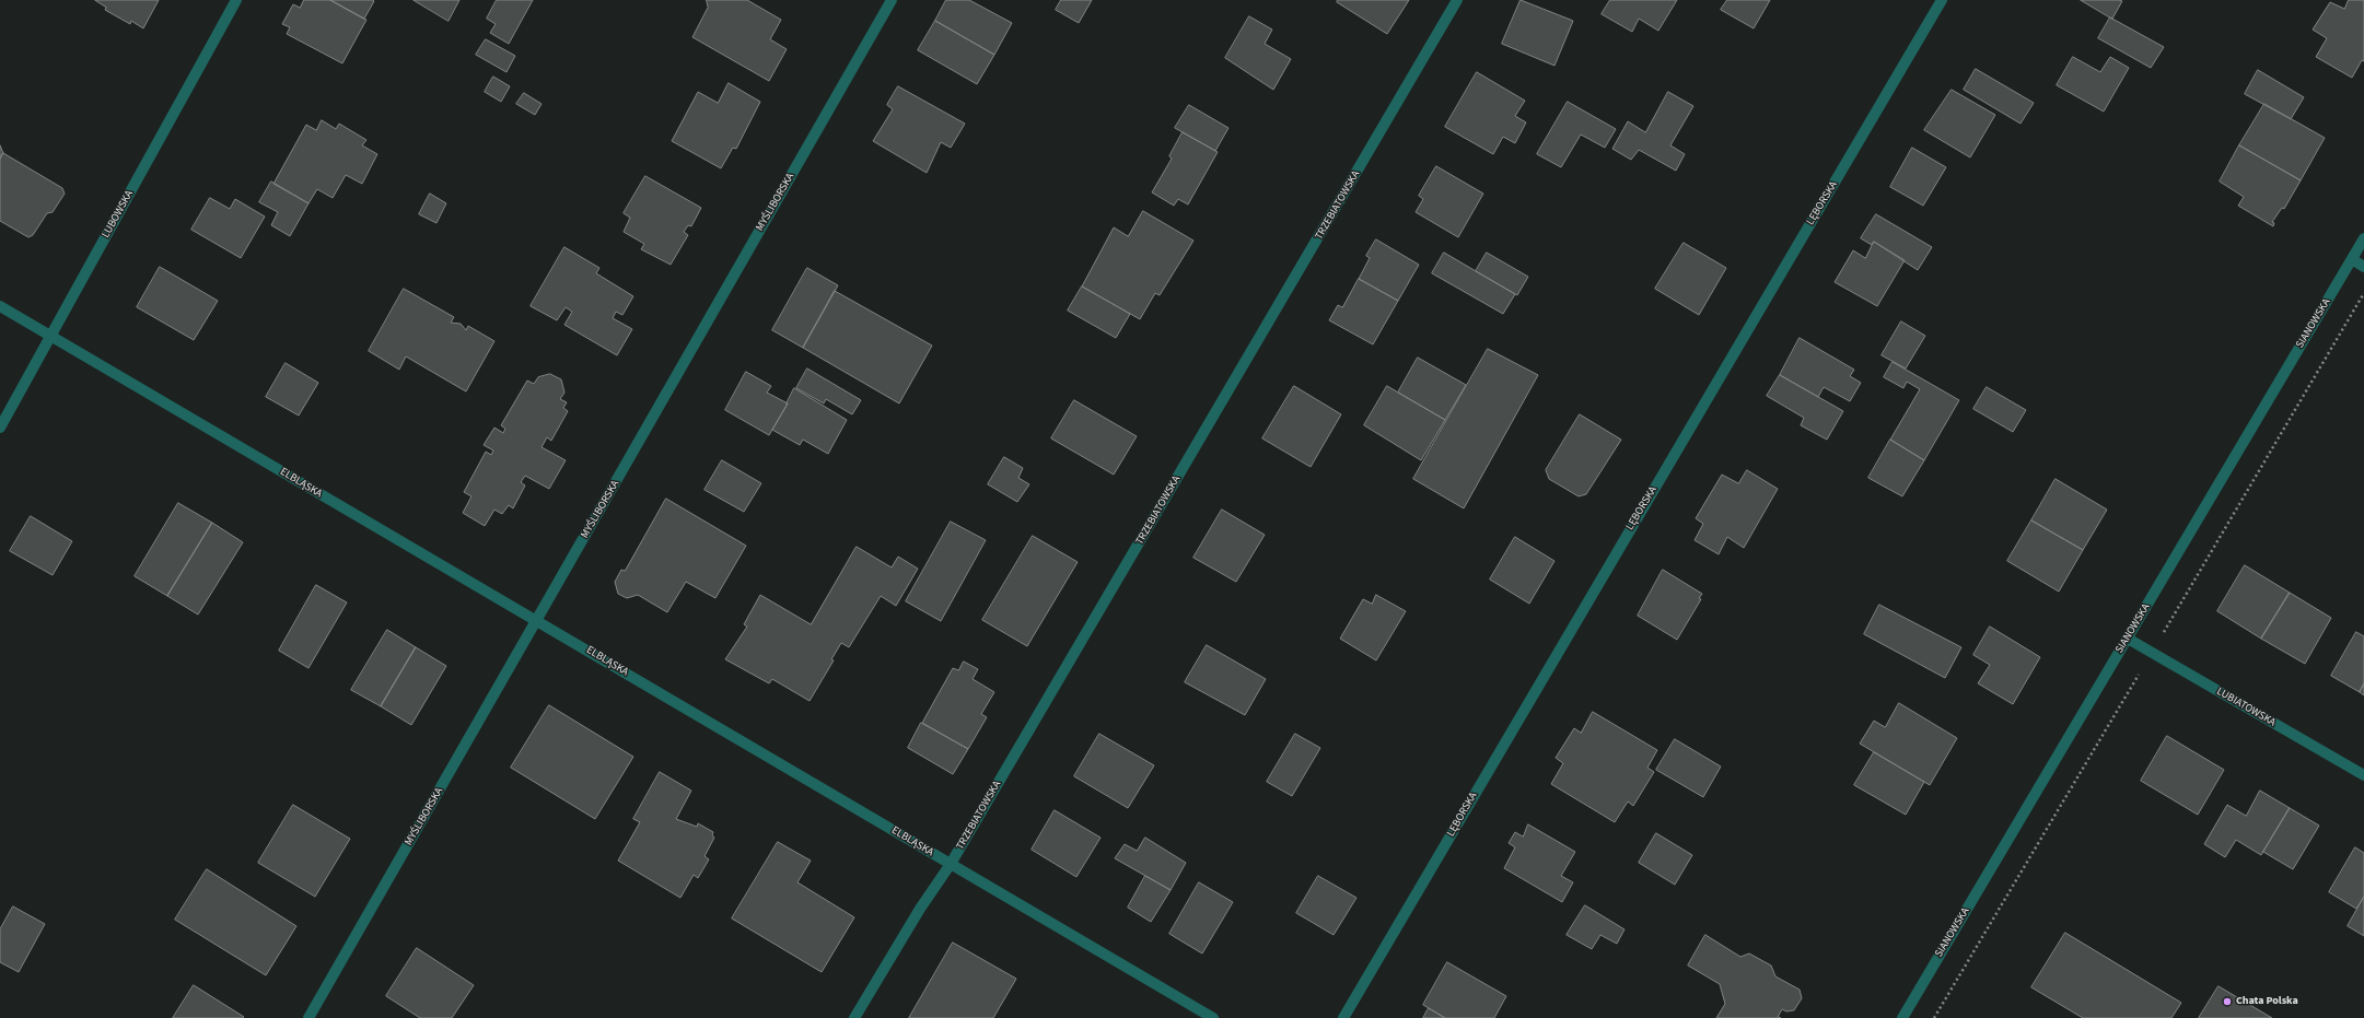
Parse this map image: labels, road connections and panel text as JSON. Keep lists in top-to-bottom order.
{
  "streets": {
    "street": [
      "MYŚLIBORSKA",
      "LĘBORSKA",
      "TRZEBIATOWSKA",
      "LUBOWSKA",
      "SIANOWSKA",
      "ELBLĄSKA",
      "LUBIATOWSKA"
    ]
  },
  "crossings": [
    ["MYŚLIBORSKA", "ELBLĄSKA"],
    ["TRZEBIATOWSKA", "ELBLĄSKA"],
    ["LUBOWSKA", "ELBLĄSKA"],
    ["SIANOWSKA", "LUBIATOWSKA"]
  ],
  "places": ["Chata Polska"]
}
